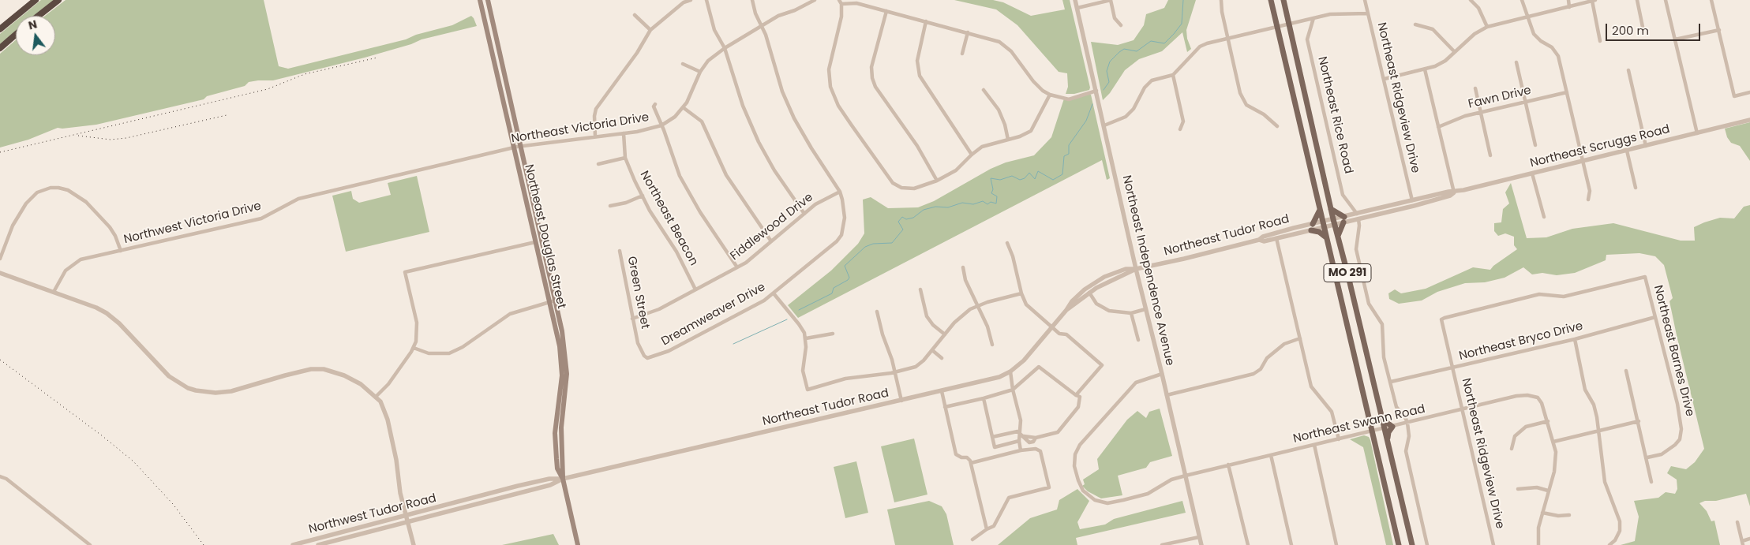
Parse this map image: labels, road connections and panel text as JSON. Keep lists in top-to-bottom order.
{
  "streets": {
    "main road": ["Northeast Douglas Street", "MO 291"],
    "street": [
      "Northeast Ridgeview Drive",
      "Fawn Drive",
      "Northeast Rice Road",
      "Northeast Victoria Drive",
      "Northeast Scruggs Road",
      "Northeast Beacon",
      "Northwest Victoria Drive",
      "Fiddlewood Drive",
      "Northeast Tudor Road",
      "Northeast Independence Avenue",
      "Green Street",
      "Dreamweaver Drive",
      "Northeast Bryco Drive",
      "Northeast Barnes Drive",
      "Northeast Swann Road",
      "Northwest Tudor Road"
    ]
  },
  "crossings": [
    ["Northeast Ridgeview Drive", "Northeast Scruggs Road"],
    ["Northeast Ridgeview Drive", "Northeast Bryco Drive"],
    ["Northeast Ridgeview Drive", "Northeast Barnes Drive"],
    ["Northeast Ridgeview Drive", "Northeast Swann Road"],
    ["Northeast Rice Road", "Northeast Scruggs Road"],
    ["Northeast Victoria Drive", "Northeast Beacon"],
    ["Northeast Victoria Drive", "Northwest Victoria Drive"],
    ["Northeast Victoria Drive", "Northeast Douglas Street"],
    ["Northeast Scruggs Road", "Northeast Tudor Road"],
    ["Northeast Scruggs Road", "MO 291"],
    ["Northeast Beacon", "Fiddlewood Drive"],
    ["Fiddlewood Drive", "Green Street"],
    ["Fiddlewood Drive", "Dreamweaver Drive"],
    ["Northeast Tudor Road", "Northeast Douglas Street"],
    ["Northeast Tudor Road", "Northeast Independence Avenue"],
    ["Northeast Tudor Road", "MO 291"],
    ["Northeast Tudor Road", "Northwest Tudor Road"],
    ["Northeast Independence Avenue", "Northeast Swann Road"],
    ["MO 291", "Northeast Swann Road"],
    ["Green Street", "Dreamweaver Drive"],
    ["Northeast Bryco Drive", "Northeast Barnes Drive"]
  ],
  "scale_bar": "200 m",
  "north": "top"
}
